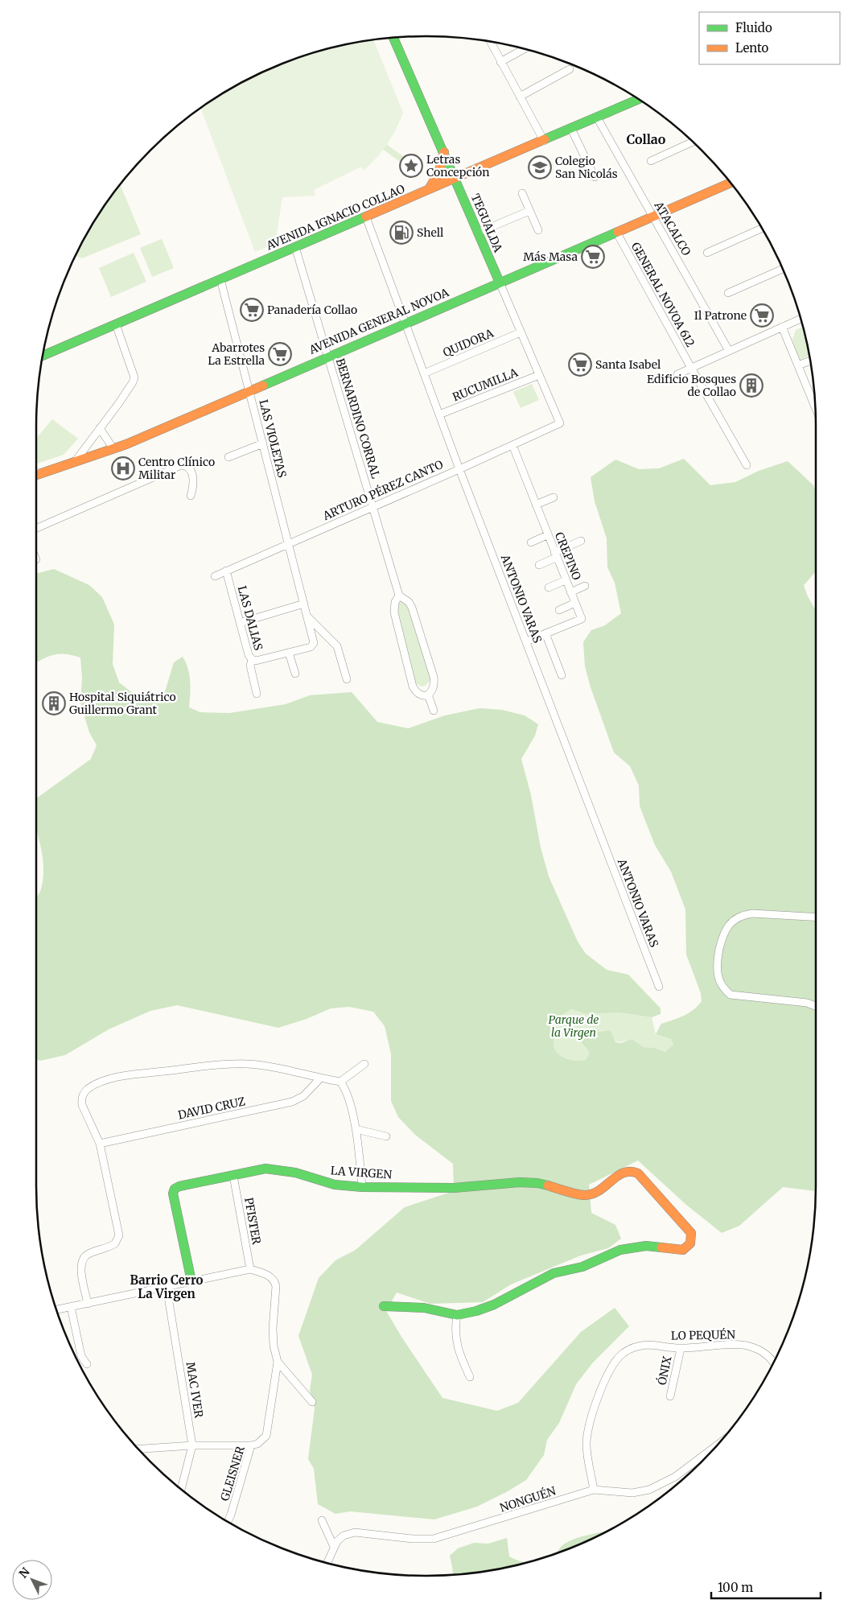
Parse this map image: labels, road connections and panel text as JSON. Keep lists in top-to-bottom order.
{
  "streets": {
    "main road": [
      "AVENIDA IGNACIO COLLAO",
      "TEGUALDA",
      "AVENIDA GENERAL NOVOA",
      "LA VIRGEN"
    ],
    "street": [
      "ATACALCO",
      "GENERAL NOVOA 612",
      "QUIDORA",
      "RUCUMILLA",
      "BERNARDINO CORRAL",
      "LAS VIOLETAS",
      "ARTURO PÉREZ CANTO",
      "CREPINO",
      "ANTONIO VARAS",
      "LAS DALIAS",
      "DAVID CRUZ",
      "PFISTER",
      "LO PEQUÉN",
      "ÓNIX",
      "MAC IVER",
      "GLEISNER",
      "NONGUÉN"
    ]
  },
  "crossings": [
    ["AVENIDA IGNACIO COLLAO", "TEGUALDA"],
    ["AVENIDA IGNACIO COLLAO", "ATACALCO"],
    ["AVENIDA IGNACIO COLLAO", "BERNARDINO CORRAL"],
    ["AVENIDA IGNACIO COLLAO", "LAS VIOLETAS"],
    ["AVENIDA IGNACIO COLLAO", "ANTONIO VARAS"],
    ["TEGUALDA", "AVENIDA GENERAL NOVOA"],
    ["TEGUALDA", "QUIDORA"],
    ["TEGUALDA", "RUCUMILLA"],
    ["TEGUALDA", "ARTURO PÉREZ CANTO"],
    ["ATACALCO", "AVENIDA GENERAL NOVOA"],
    ["GENERAL NOVOA 612", "AVENIDA GENERAL NOVOA"],
    ["AVENIDA GENERAL NOVOA", "BERNARDINO CORRAL"],
    ["AVENIDA GENERAL NOVOA", "LAS VIOLETAS"],
    ["AVENIDA GENERAL NOVOA", "ANTONIO VARAS"],
    ["QUIDORA", "ANTONIO VARAS"],
    ["RUCUMILLA", "ANTONIO VARAS"],
    ["BERNARDINO CORRAL", "ARTURO PÉREZ CANTO"],
    ["LAS VIOLETAS", "ARTURO PÉREZ CANTO"],
    ["ARTURO PÉREZ CANTO", "CREPINO"],
    ["ARTURO PÉREZ CANTO", "ANTONIO VARAS"],
    ["ARTURO PÉREZ CANTO", "LAS DALIAS"],
    ["CREPINO", "ANTONIO VARAS"],
    ["LA VIRGEN", "PFISTER"],
    ["PFISTER", "GLEISNER"],
    ["LO PEQUÉN", "ÓNIX"],
    ["LO PEQUÉN", "NONGUÉN"]
  ],
  "districts": ["Collao", "Barrio Cerro La Virgen"],
  "parks": ["Parque de la Virgen"],
  "places": {
    "place": ["Letras Concepción"],
    "school or university": ["Colegio San Nicolás"],
    "fuel station": ["Shell"],
    "supermarket": [
      "Más Masa",
      "Panadería Collao",
      "Il Patrone",
      "Abarrotes La Estrella",
      "Santa Isabel"
    ],
    "building": ["Edificio Bosques de Collao", "Hospital Siquiátrico Guillermo Grant"],
    "hospital": ["Centro Clínico Militar"]
  },
  "legend": ["Fluido", "Lento"],
  "scale_bar": "100 m",
  "north": "top left"
}
